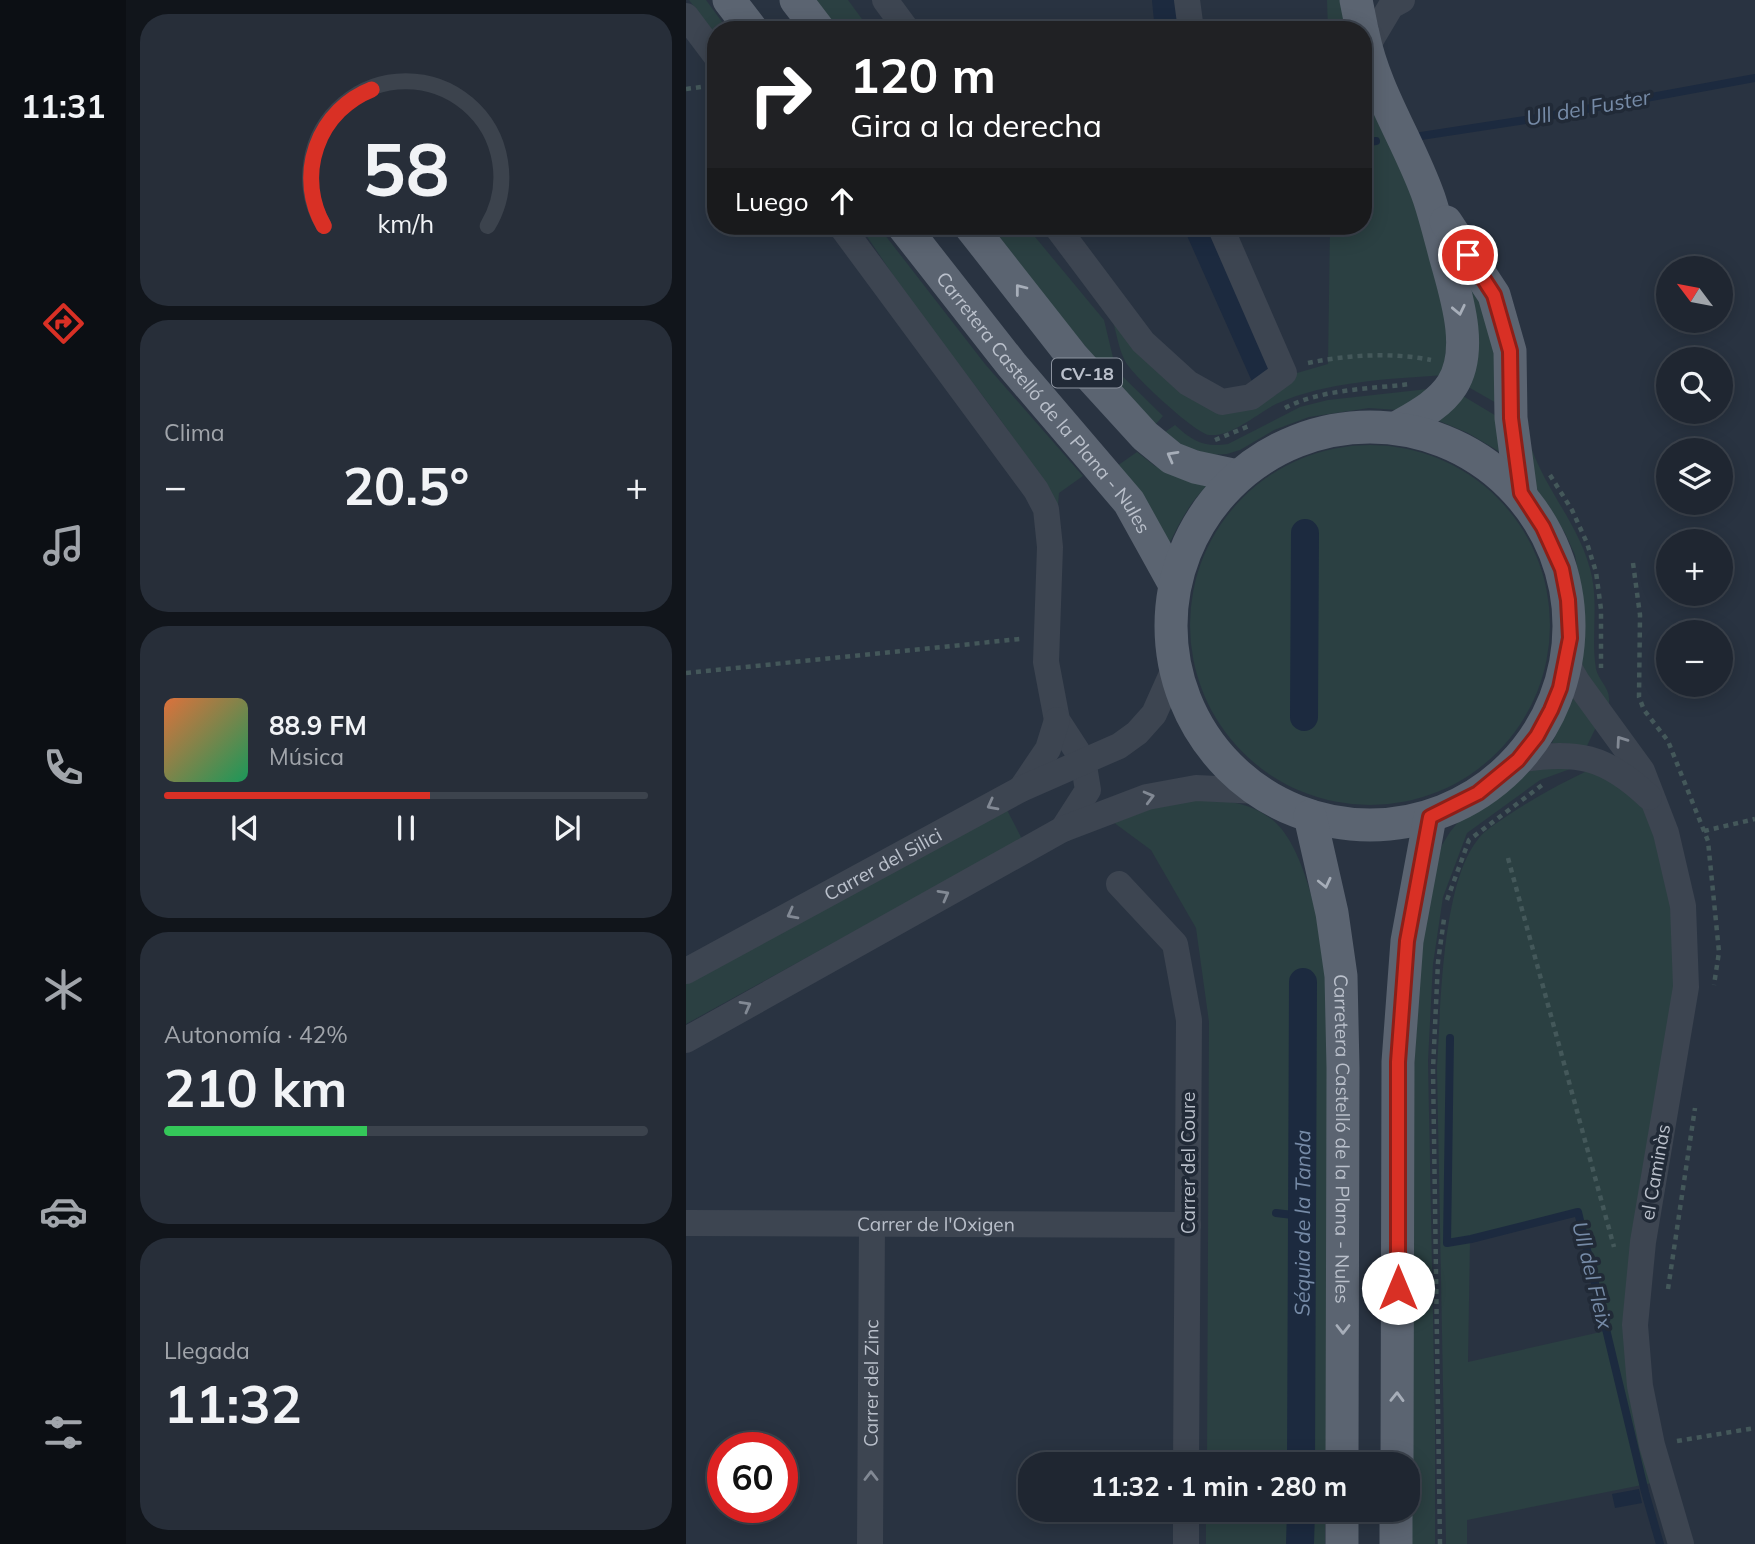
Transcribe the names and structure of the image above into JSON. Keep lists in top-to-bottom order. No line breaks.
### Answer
{"streets":{"main road":["CV-18","Carretera Castelló de la Plana - Nules"],"street":["Carrer del Silici","Carrer del Coure","el Caminàs","Carrer de l'Oxigen","Carrer del Zinc"]},"crossings":[["Carrer del Coure","Carrer de l'Oxigen"],["Carrer de l'Oxigen","Carrer del Zinc"]],"one_way":["Carrer del Zinc"],"water":["Ull del Fuster","Séquia de la Tanda","Ull del Fleix"],"north":"top left","page":{"tabs":"11:31","turn":["120 m","Gira a la derecha"],"then":"Luego","map_buttons":["+","−"],"tile":["Clima",["Autonomía · 42%","210 km"],["Llegada","11:32"]],"heat":["−","20.5°","+"],"song":["88.9 FM","Música"],"limit":"60","trip":"11:32 · 1 min · 280 m","gauge":["58","km/h"]}}
